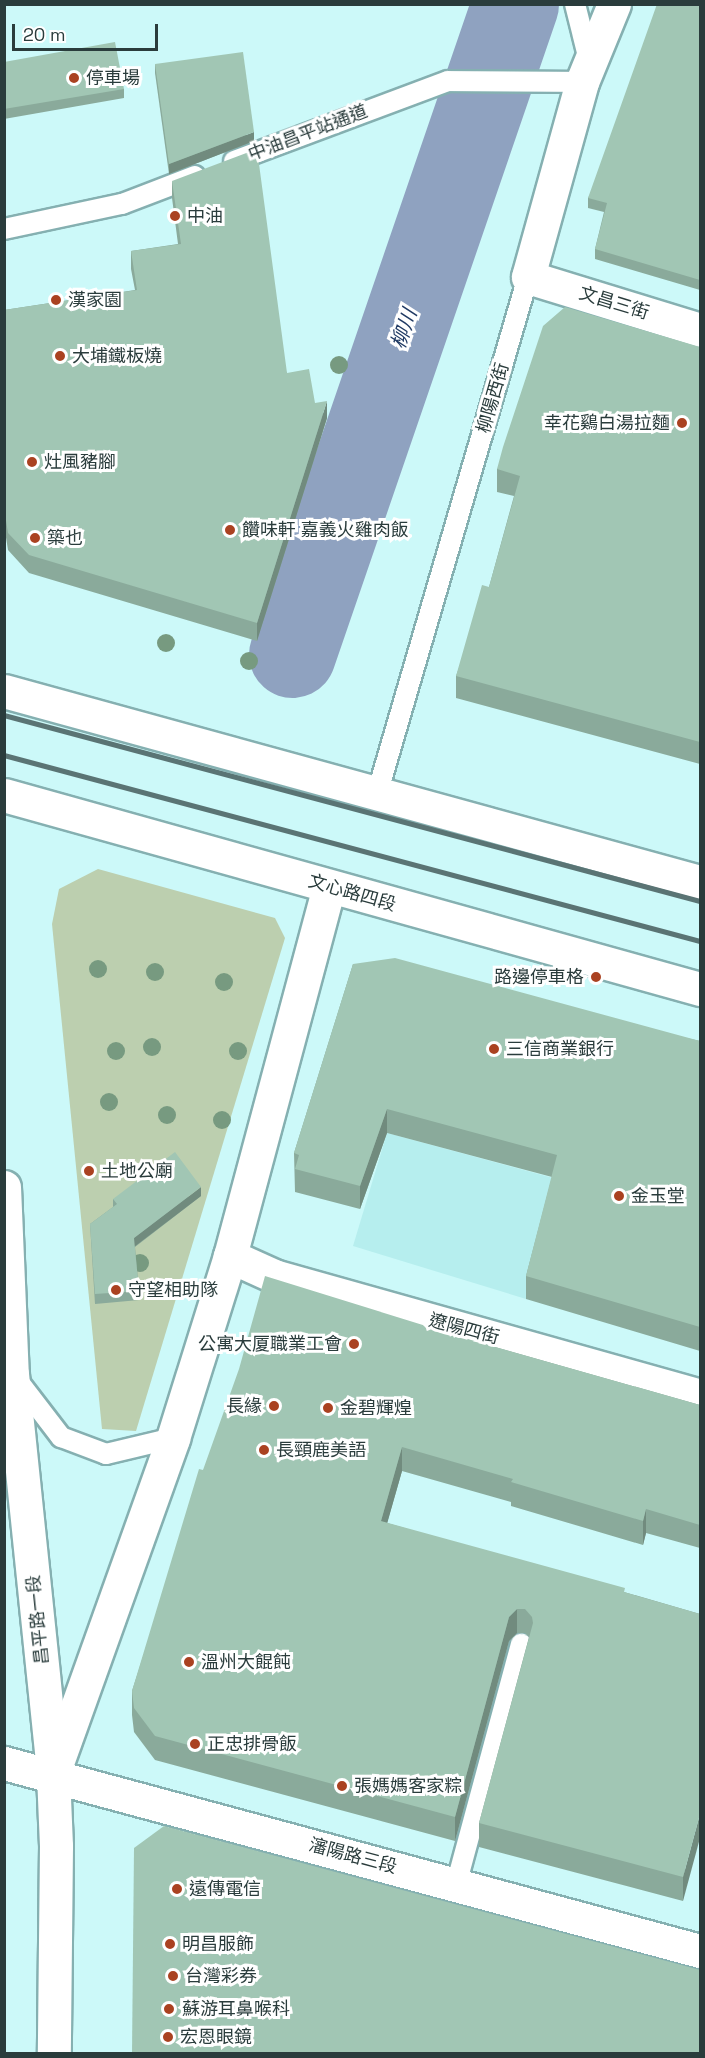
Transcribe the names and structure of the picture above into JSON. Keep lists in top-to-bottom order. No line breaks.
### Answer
{"streets":{"street":["文昌三街","柳陽西街","文心路四段","遼陽四街","昌平路一段","瀋陽路三段"],"lane":["中油昌平站通道"]},"crossings":[["中油昌平站通道","柳陽西街"],["文昌三街","柳陽西街"],["昌平路一段","瀋陽路三段"]],"water":["柳川"],"places":["停車場","中油","漢家園","大埔鐵板燒","幸花鷄白湯拉麵","灶風豬腳","饡味軒 嘉義火雞肉飯","築也","路邊停車格","三信商業銀行","土地公廟","金玉堂","守望相助隊","公寓大厦職業工會","長緣","金碧輝煌","長頸鹿美語","溫州大餛飩","正忠排骨飯","張媽媽客家粽","遠傳電信","明昌服飾","台灣彩券","蘇游耳鼻喉科","宏恩眼鏡"],"scale_bar":"20 m"}
